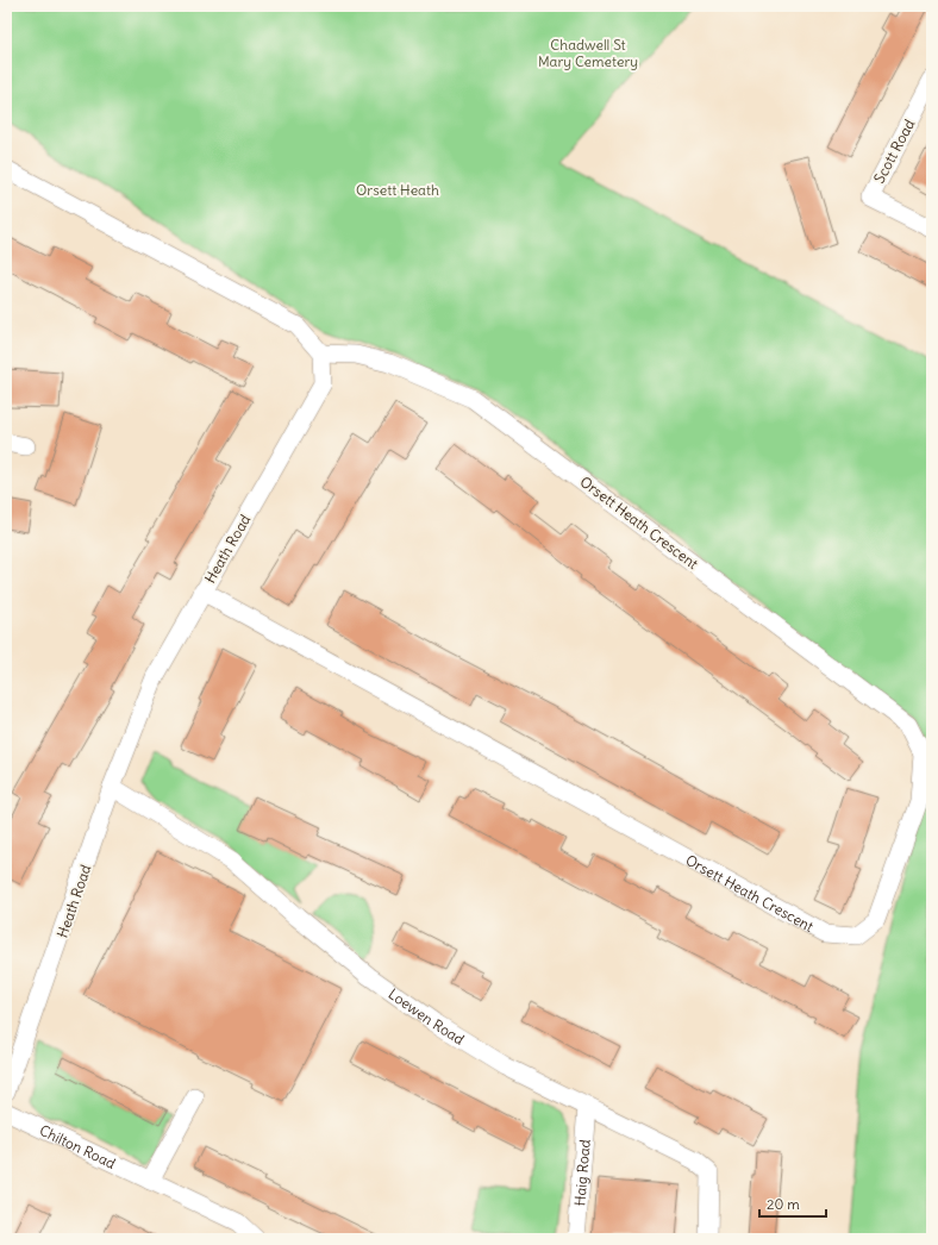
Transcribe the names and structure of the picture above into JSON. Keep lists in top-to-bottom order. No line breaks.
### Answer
{"streets":{"street":["Scott Road","Orsett Heath Crescent","Heath Road","Loewen Road","Chilton Road","Haig Road"]},"crossings":[["Orsett Heath Crescent","Heath Road"],["Heath Road","Loewen Road"],["Loewen Road","Haig Road"]],"parks":["Chadwell St Mary Cemetery","Orsett Heath"],"scale_bar":"20 m"}
